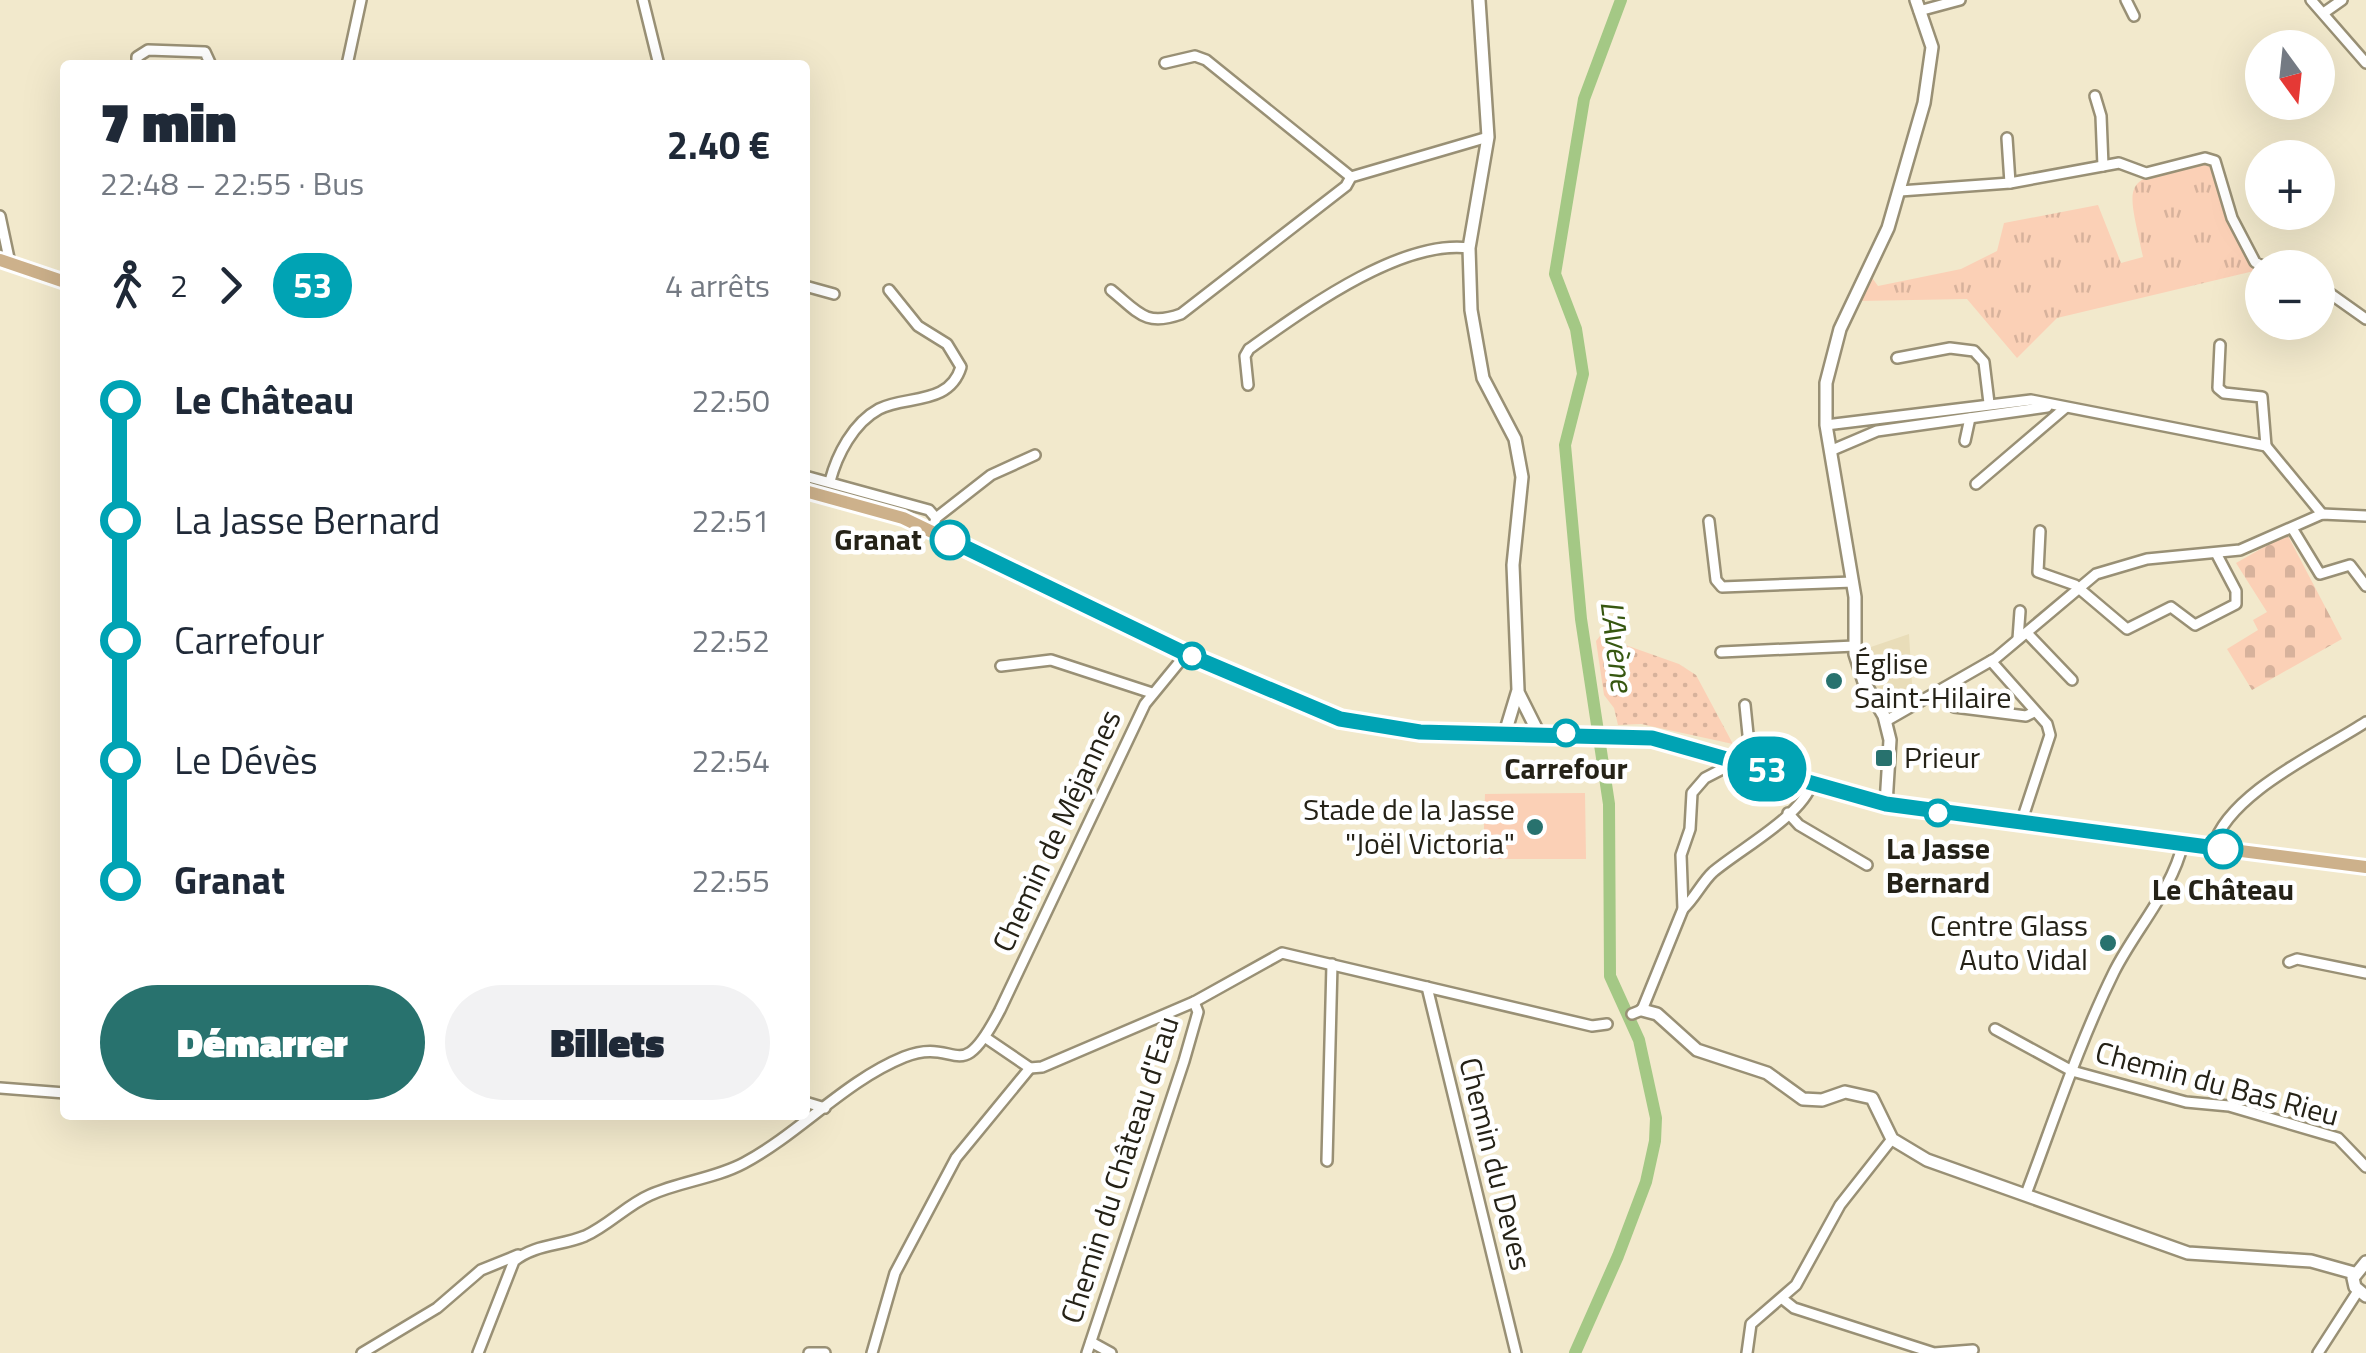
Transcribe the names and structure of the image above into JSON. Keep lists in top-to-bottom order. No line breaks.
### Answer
{"streets":{"street":["Chemin de Méjannes","Chemin du Bas Rieu","Chemin du Deves","Chemin du Château d'Eau"]},"water":["L'Avène"],"places":{"other":["Granat","Église Saint-Hilaire","Carrefour","La Jasse Bernard","Stade de la Jasse \"Joël Victoria\"","Le Château","Centre Glass Auto Vidal"],"transit":["Prieur"]},"lines":["bus line 53"],"north":"bottom","page":{"on_map":"53","map_buttons":["+","−"],"heading":["7 min","22:48 – 22:55 · Bus","2.40 €"],"legs":["2","53","4 arrêts"],"list":[{"name":"Le Château","value":"22:50"},{"name":"La Jasse Bernard","value":"22:51"},{"name":"Carrefour","value":"22:52"},{"name":"Le Dévès","value":"22:54"},{"name":"Granat","value":"22:55"}],"buttons":["Démarrer","Billets"]}}
